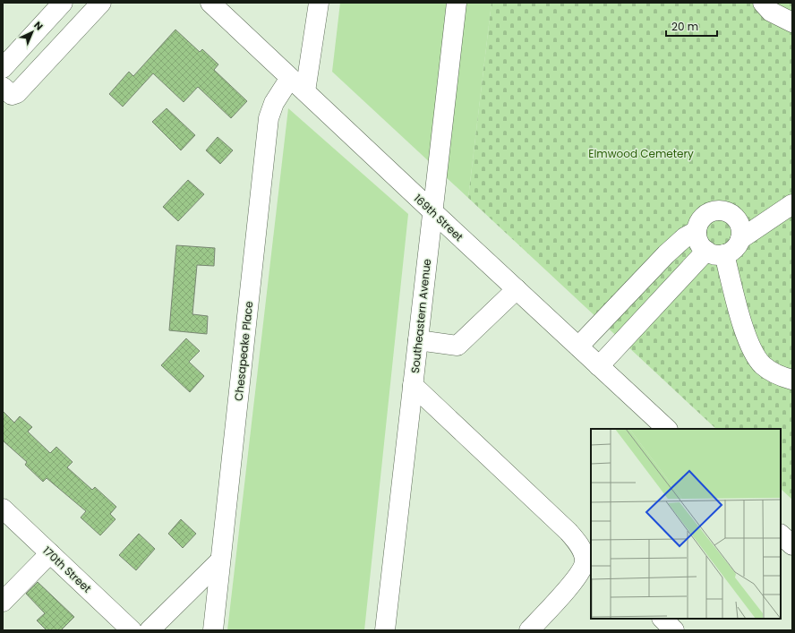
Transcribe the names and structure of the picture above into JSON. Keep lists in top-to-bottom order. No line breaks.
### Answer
{"streets":{"street":["169th Street","Southeastern Avenue","Chesapeake Place","170th Street"]},"crossings":[["169th Street","Southeastern Avenue"],["169th Street","Chesapeake Place"]],"parks":["Elmwood Cemetery"],"scale_bar":"20 m","north":"top right"}
